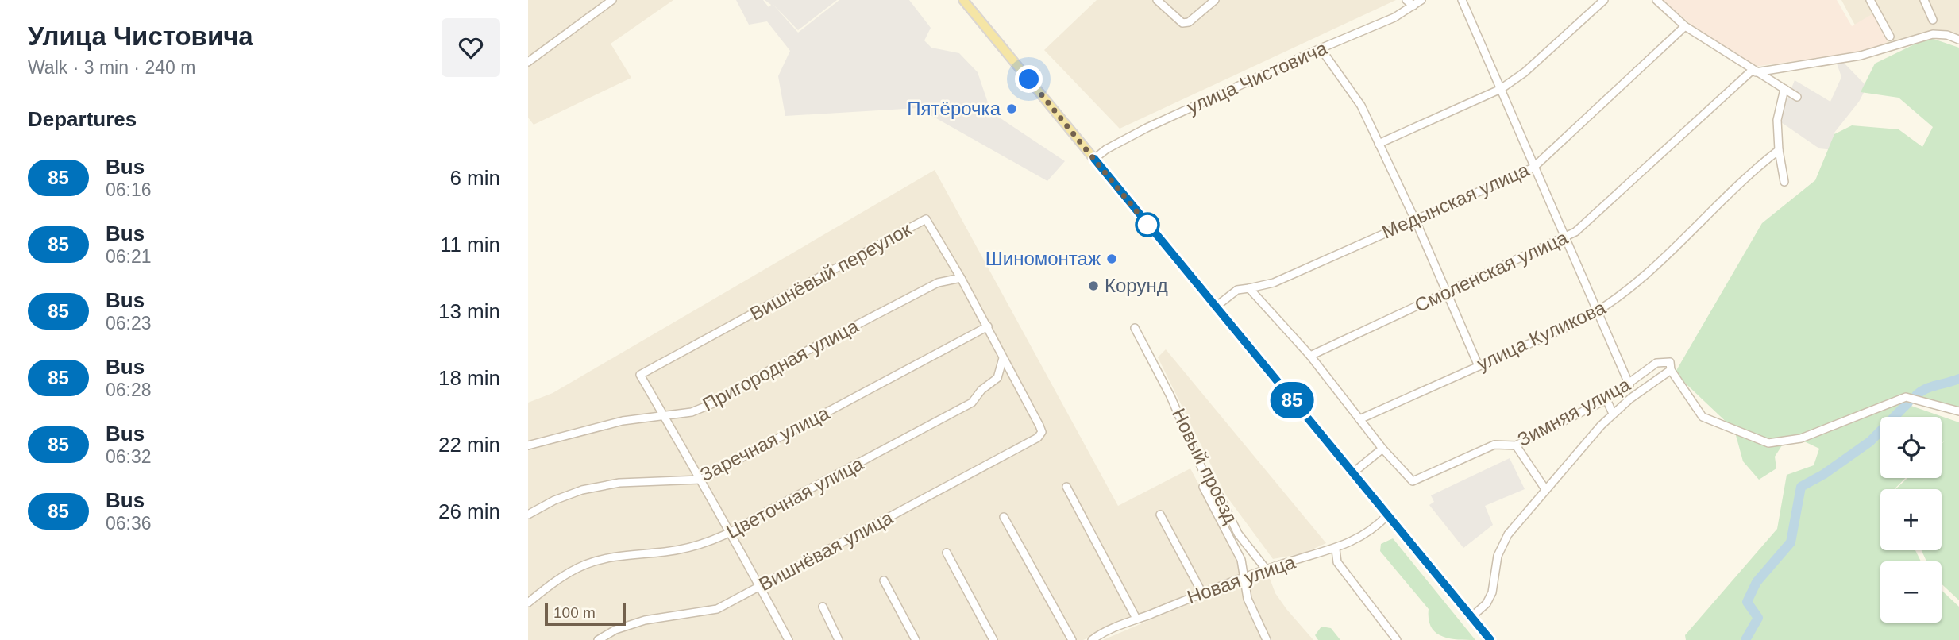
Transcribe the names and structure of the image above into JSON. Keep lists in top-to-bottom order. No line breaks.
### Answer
{"streets":{"street":["улица Чистовича","Медынская улица","Вишнёвый переулок","Смоленская улица","улица Куликова","Пригородная улица","Зимняя улица","Заречная улица","Новый проезд","Цветочная улица","Вишнёвая улица","Новая улица"]},"crossings":[["Вишнёвый переулок","Пригородная улица"],["Вишнёвый переулок","Заречная улица"],["Вишнёвый переулок","Цветочная улица"],["Вишнёвый переулок","Вишнёвая улица"],["Новый проезд","Новая улица"]],"places":["Пятёрочка","Шиномонтаж","Корунд"],"lines":["bus line 85"],"scale_bar":"100 m","page":{"heading":[["Улица Чистовича","Walk · 3 min · 240 m"],"Departures"],"on_map":"85","list":[{"mark":"85","name":"Bus","note":"06:16","value":"6 min"},{"mark":"85","name":"Bus","note":"06:21","value":"11 min"},{"mark":"85","name":"Bus","note":"06:23","value":"13 min"},{"mark":"85","name":"Bus","note":"06:28","value":"18 min"},{"mark":"85","name":"Bus","note":"06:32","value":"22 min"},{"mark":"85","name":"Bus","note":"06:36","value":"26 min"}],"map_buttons":["+","−"],"scale":"100 m"}}
